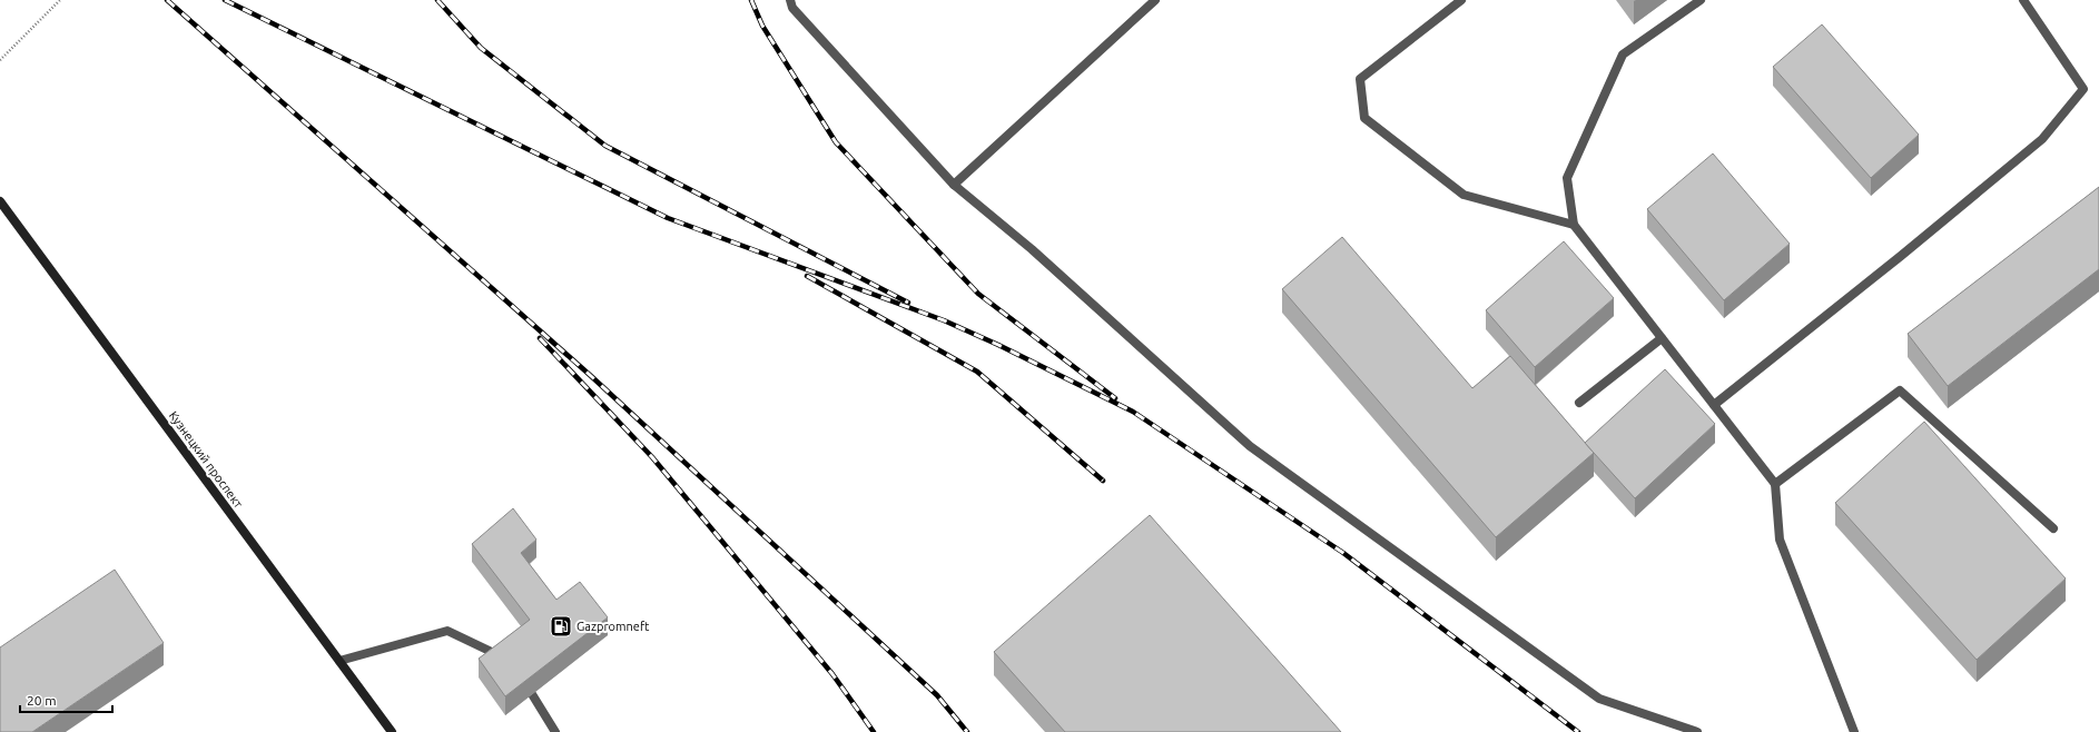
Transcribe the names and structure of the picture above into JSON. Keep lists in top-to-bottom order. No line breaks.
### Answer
{"streets":{"street":["Кузнецкий проспект"]},"places":{"fuel station":["Gazpromneft"]},"scale_bar":"20 m"}
